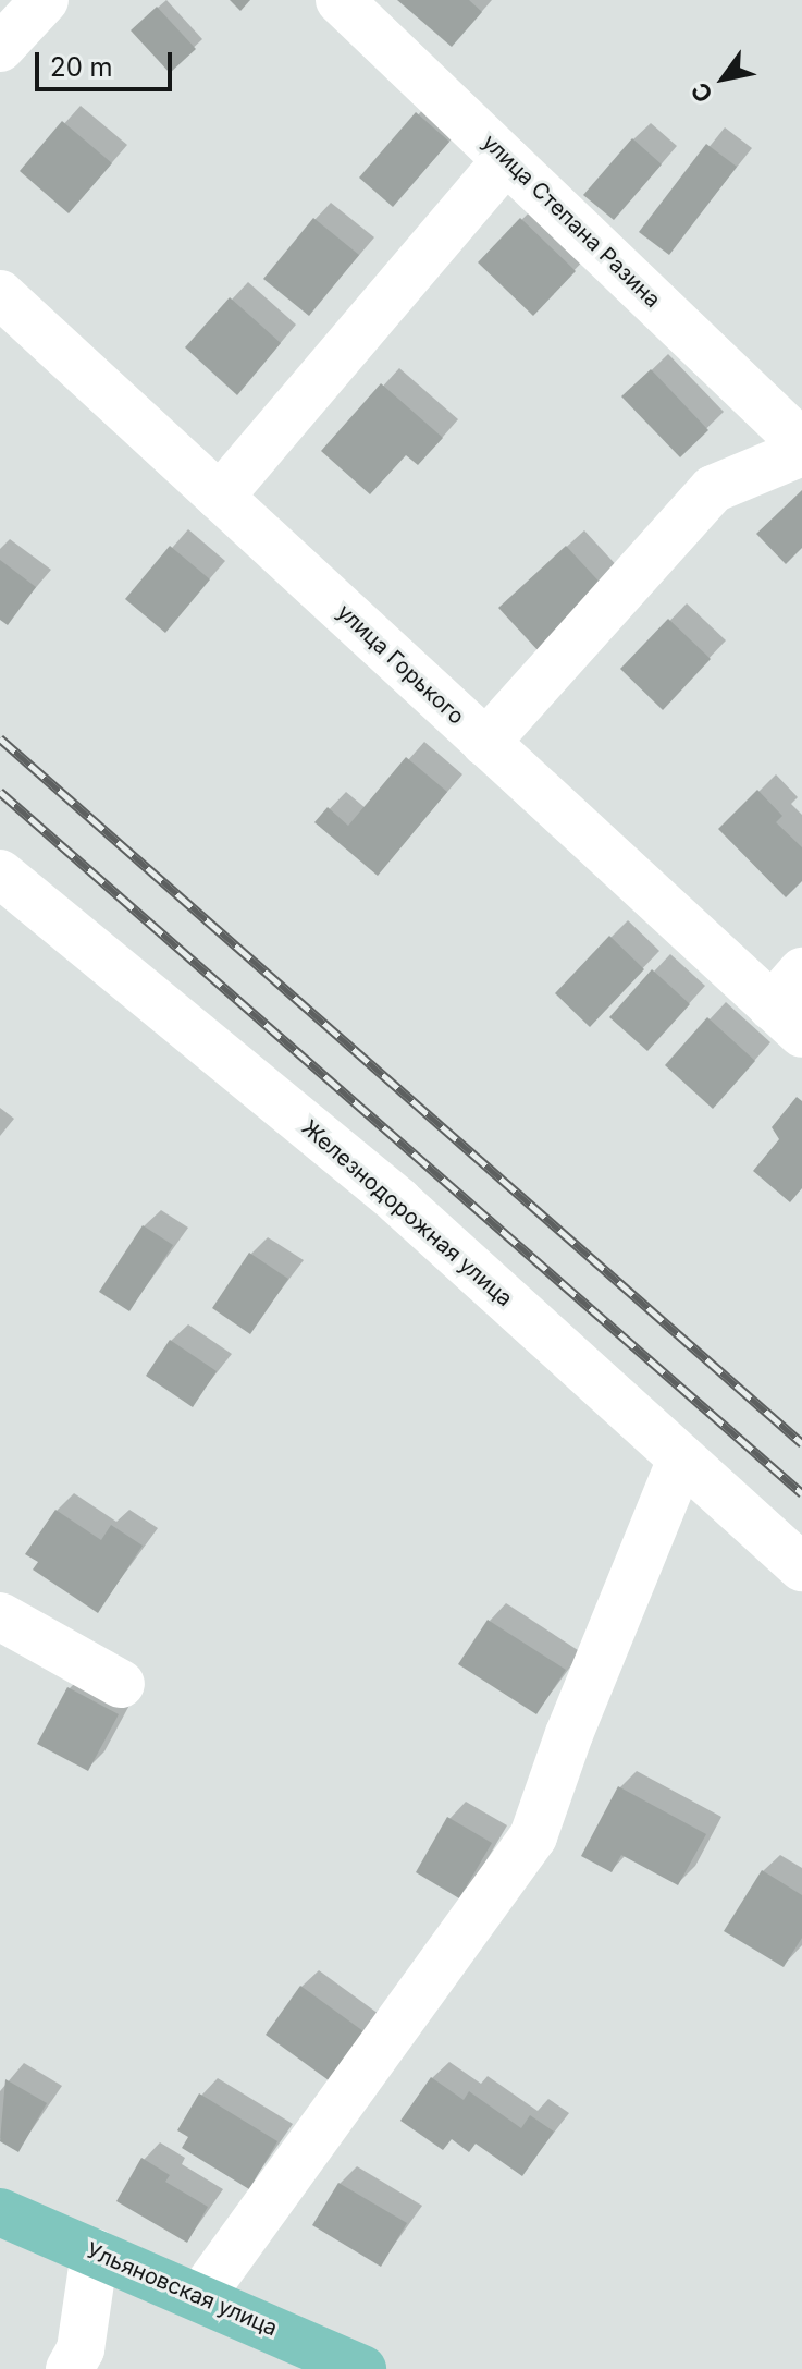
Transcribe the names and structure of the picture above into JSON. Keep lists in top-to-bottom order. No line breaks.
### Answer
{"streets":{"main road":["Ульяновская улица"],"street":["улица Степана Разина","улица Горького","Железнодорожная улица"]},"scale_bar":"20 m","north":"bottom left"}
